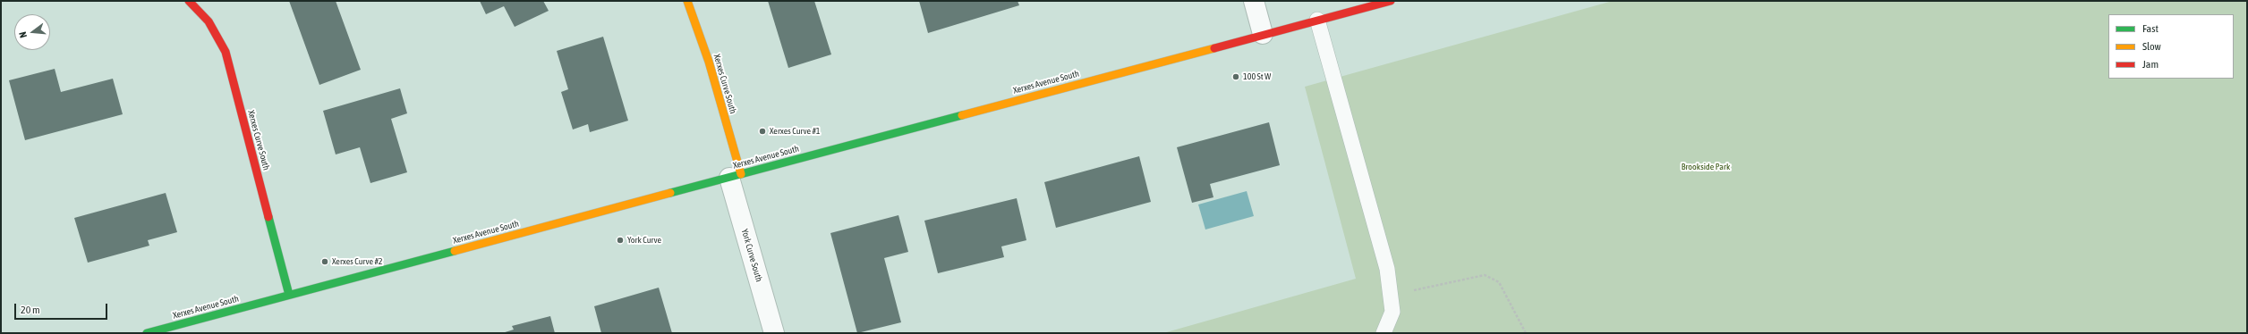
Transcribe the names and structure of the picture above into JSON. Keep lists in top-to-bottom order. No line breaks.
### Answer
{"streets":{"street":["Xerxes Avenue South","Xerxes Curve South","York Curve South"]},"crossings":[["Xerxes Avenue South","Xerxes Curve South"],["Xerxes Avenue South","York Curve South"],["Xerxes Curve South","York Curve South"]],"parks":["Brookside Park"],"places":["100 St W","Xerxes Curve #1","York Curve","Xerxes Curve #2"],"legend":["Fast","Slow","Jam"],"scale_bar":"20 m","north":"left"}
